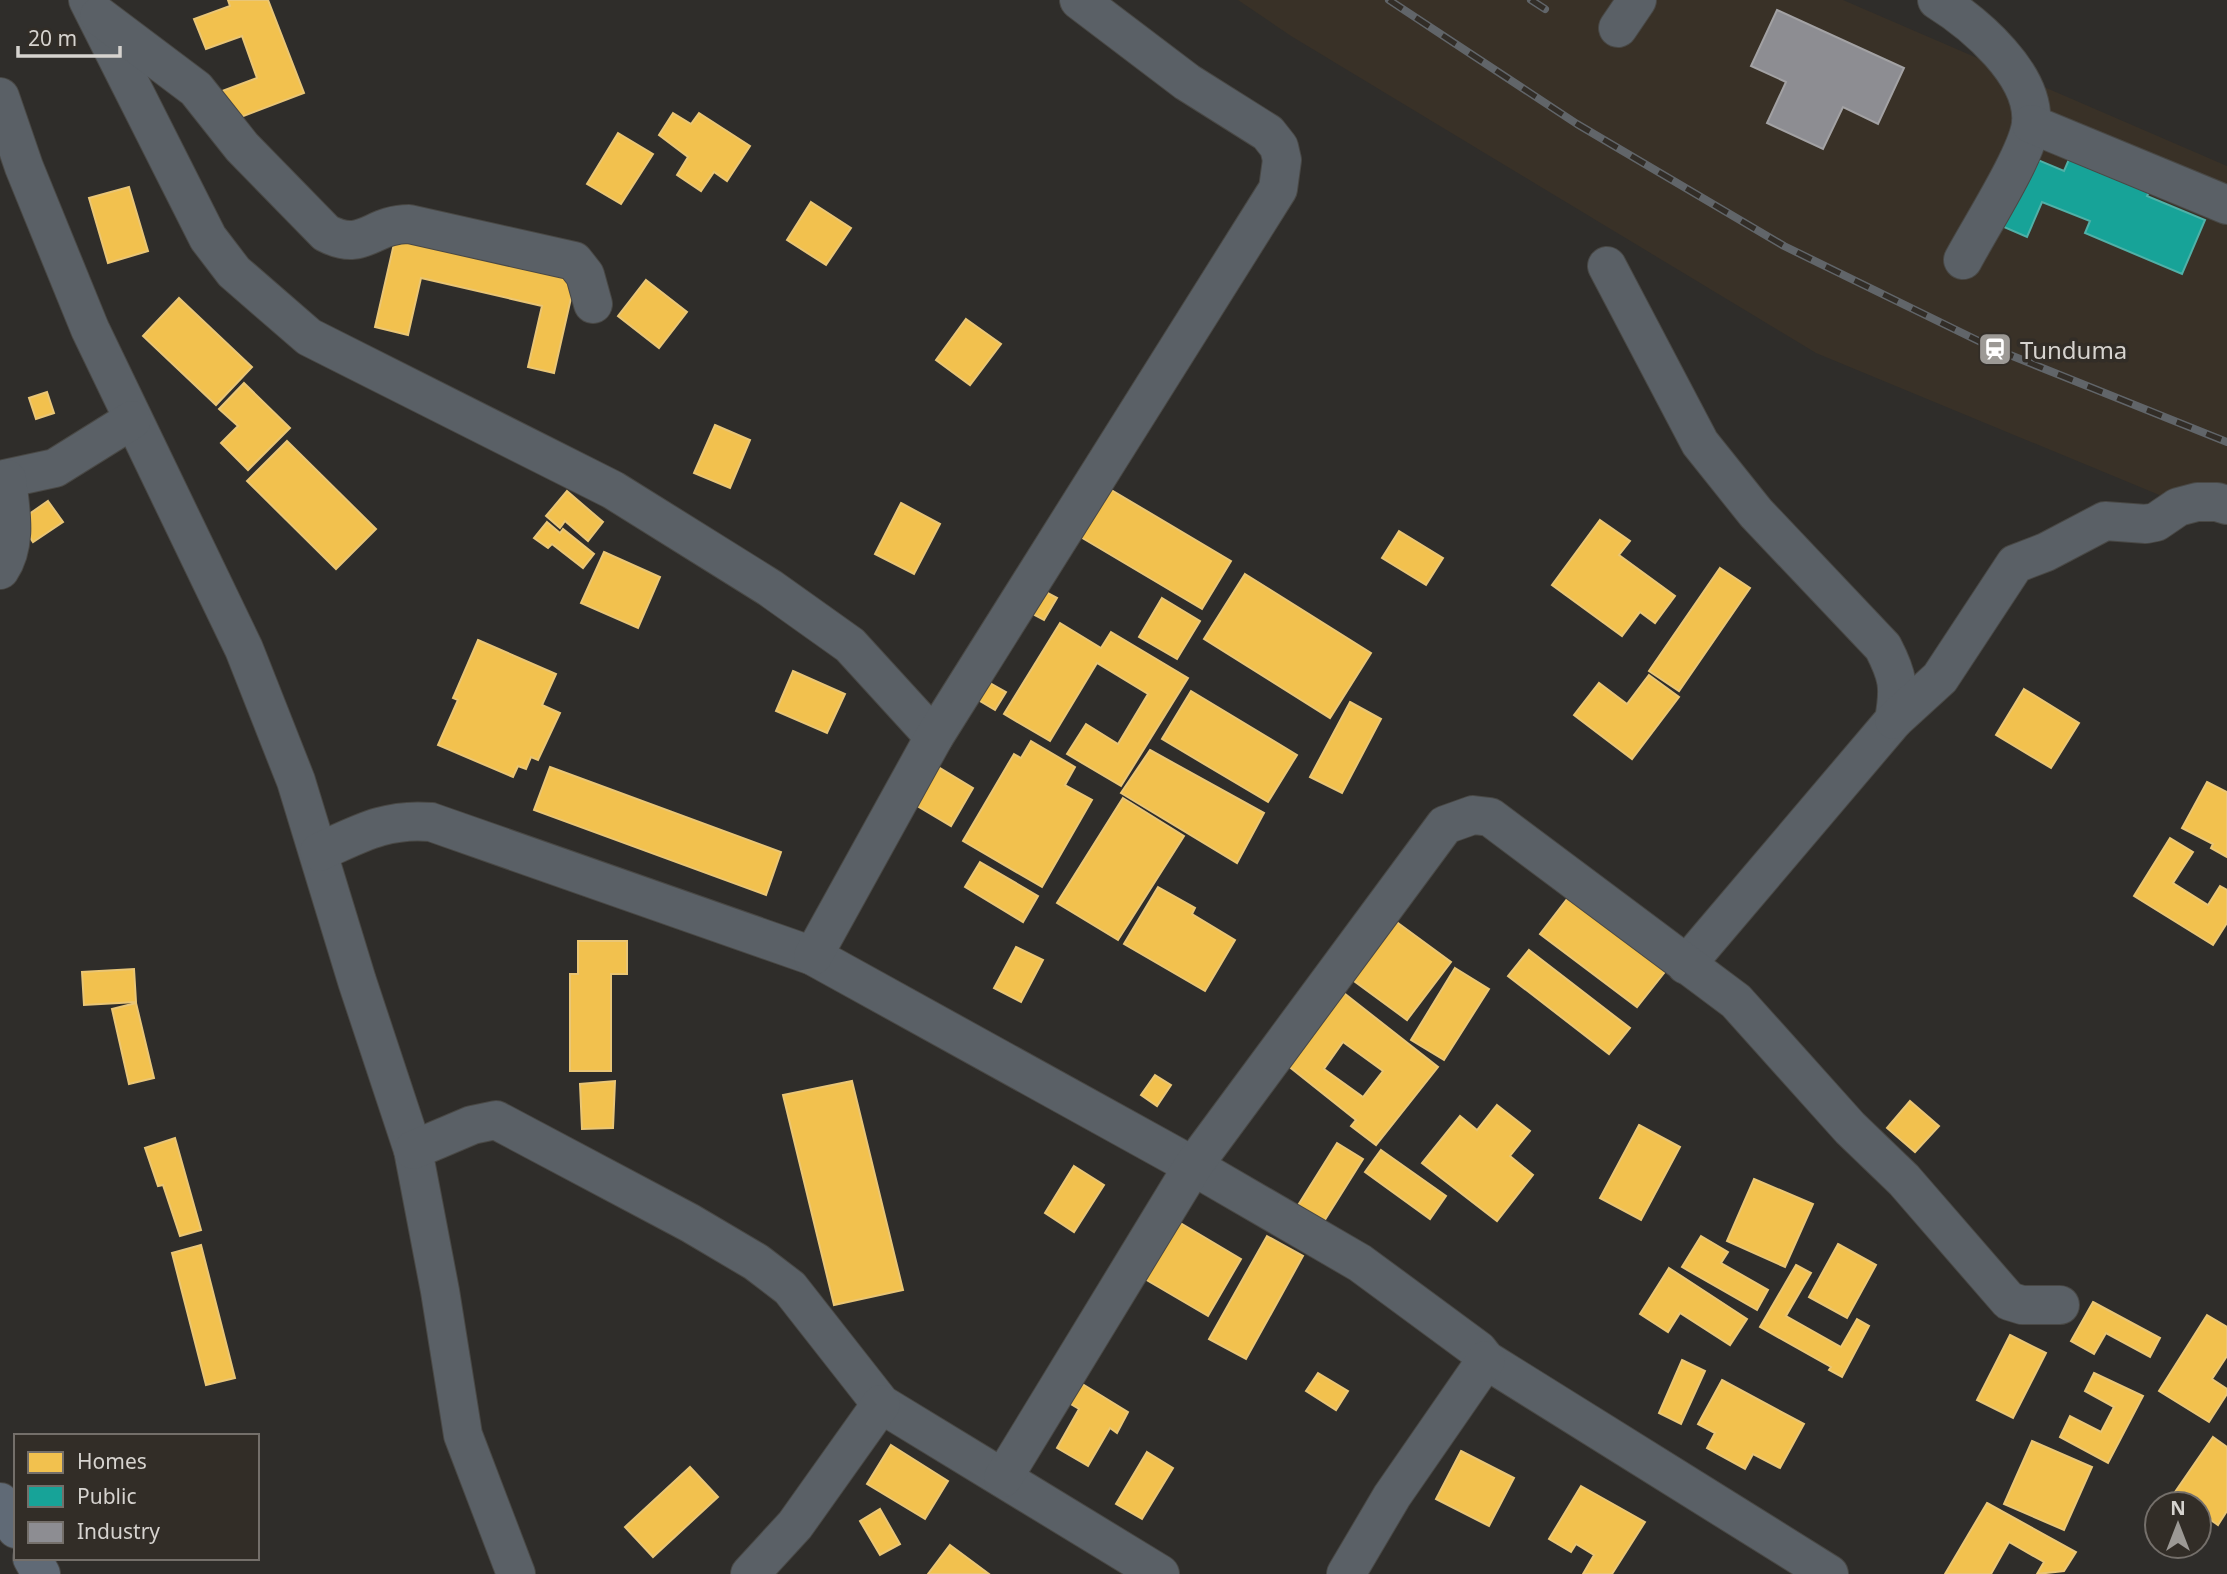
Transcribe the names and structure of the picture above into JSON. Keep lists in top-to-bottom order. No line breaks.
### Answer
{"places":{"station":["Tunduma"]},"legend":["Homes","Public","Industry"],"scale_bar":"20 m","north":"top"}
